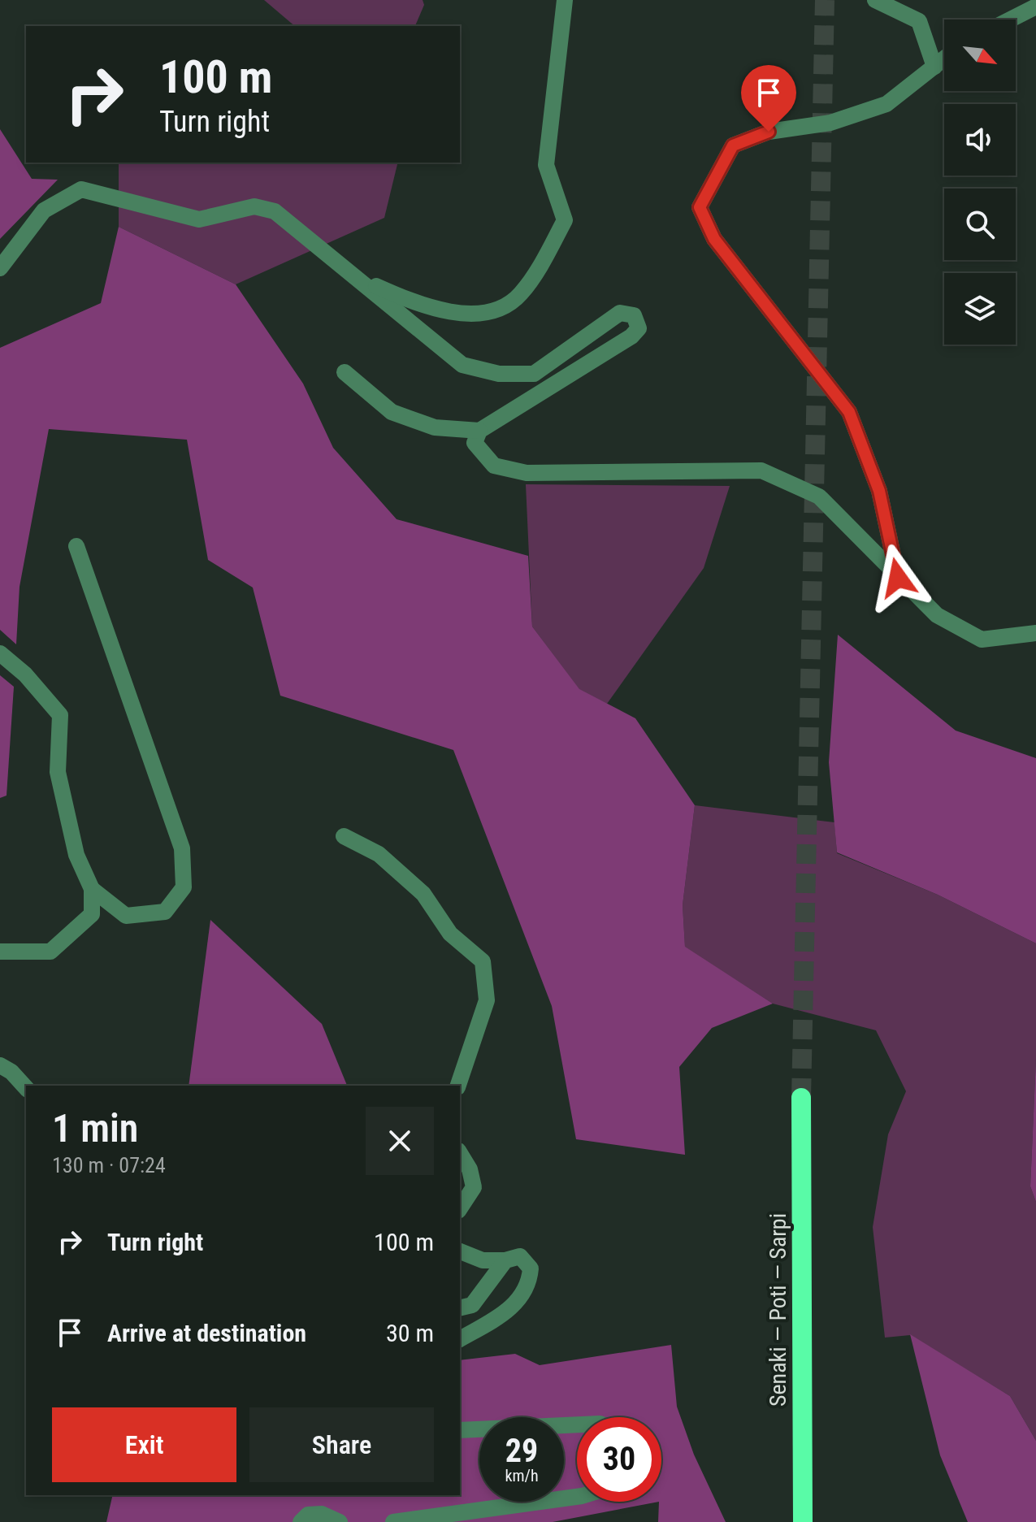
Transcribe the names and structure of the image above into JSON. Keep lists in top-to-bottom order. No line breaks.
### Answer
{"streets":{"highway":["Senaki — Poti — Sarpi"]},"north":"bottom right","page":{"turn":["100 m","Turn right"],"heading":["1 min","130 m · 07:24"],"list":[{"name":"Turn right","value":"100 m"},{"name":"Arrive at destination","value":"30 m"}],"buttons":["Exit","Share"],"speed":"29 km/h","limit":"30"}}
